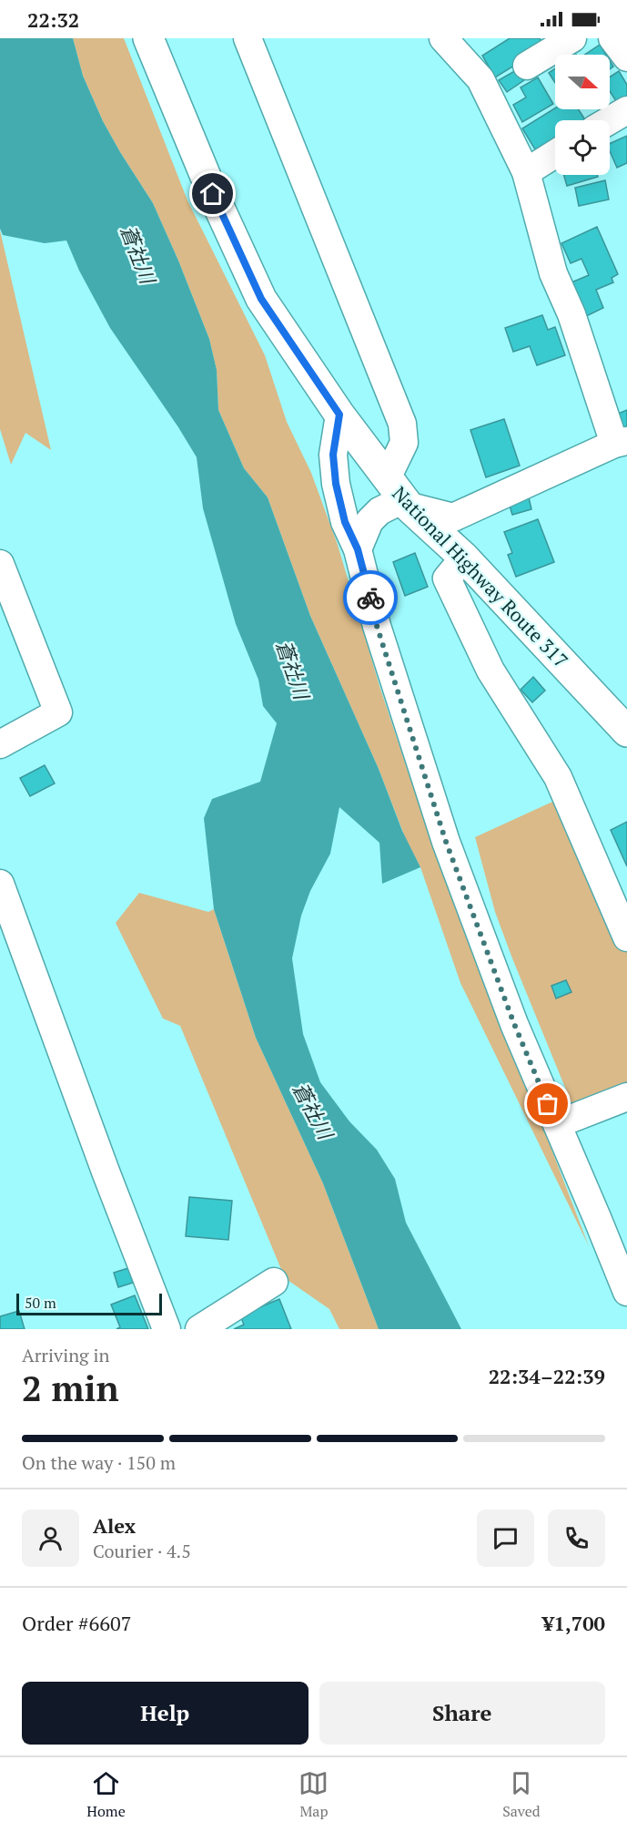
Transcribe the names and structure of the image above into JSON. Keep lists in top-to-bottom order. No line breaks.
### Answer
{"streets":{"highway":["National Highway Route 317"]},"water":["蒼社川"],"scale_bar":"50 m","north":"right","page":{"status":"22:32","scale":"50 m","heading":["2 min","Arriving in","22:34–22:39"],"panel":["Alex","Courier · 4.5","Order #6607","¥1,700"],"bar":"On the way · 150 m","buttons":["Help","Share"],"tabs":["Home","Map","Saved"]}}
